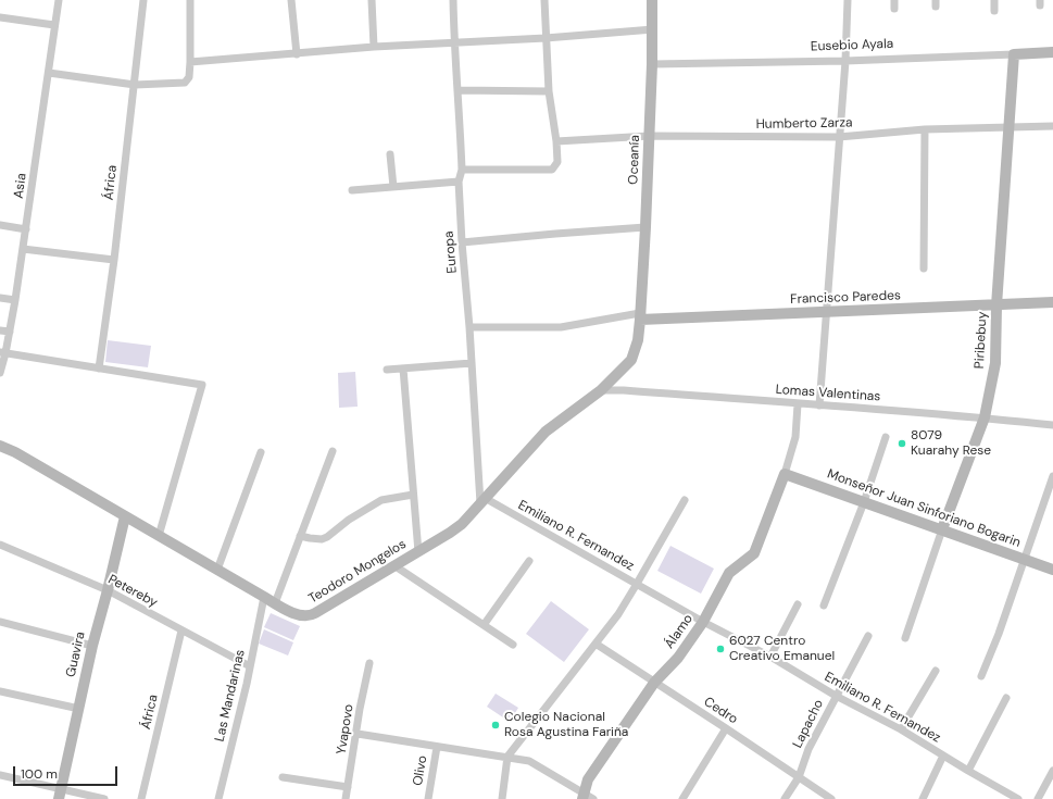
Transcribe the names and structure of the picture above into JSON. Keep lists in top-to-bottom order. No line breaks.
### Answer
{"streets":{"street":["Eusebio Ayala","Humberto Zarza","Oceanía","África","Asia","Europa","Francisco Paredes","Piribebuy","Lomas Valentinas","Monseñor Juan Sinforiano Bogarin","Emiliano R. Fernandez","Teodoro Mongelos","Petereby","Álamo","Guavira","Las Mandarinas","Cedro","Lapacho","Yvapovo","Olivo"]},"crossings":[["Eusebio Ayala","Oceanía"],["Eusebio Ayala","Piribebuy"],["Humberto Zarza","Oceanía"],["Humberto Zarza","Piribebuy"],["Oceanía","Francisco Paredes"],["Oceanía","Teodoro Mongelos"],["África","Petereby"],["Europa","Emiliano R. Fernandez"],["Europa","Teodoro Mongelos"],["Francisco Paredes","Piribebuy"],["Francisco Paredes","Teodoro Mongelos"],["Piribebuy","Lomas Valentinas"],["Piribebuy","Monseñor Juan Sinforiano Bogarin"],["Lomas Valentinas","Teodoro Mongelos"],["Monseñor Juan Sinforiano Bogarin","Álamo"],["Emiliano R. Fernandez","Teodoro Mongelos"],["Emiliano R. Fernandez","Álamo"],["Emiliano R. Fernandez","Lapacho"],["Teodoro Mongelos","Guavira"],["Teodoro Mongelos","Las Mandarinas"],["Petereby","Guavira"],["Petereby","Las Mandarinas"],["Álamo","Cedro"],["Cedro","Lapacho"]],"places":["8079 Kuarahy Rese","6027 Centro Creativo Emanuel","Colegio Nacional Rosa Agustina Fariña"],"scale_bar":"100 m"}
